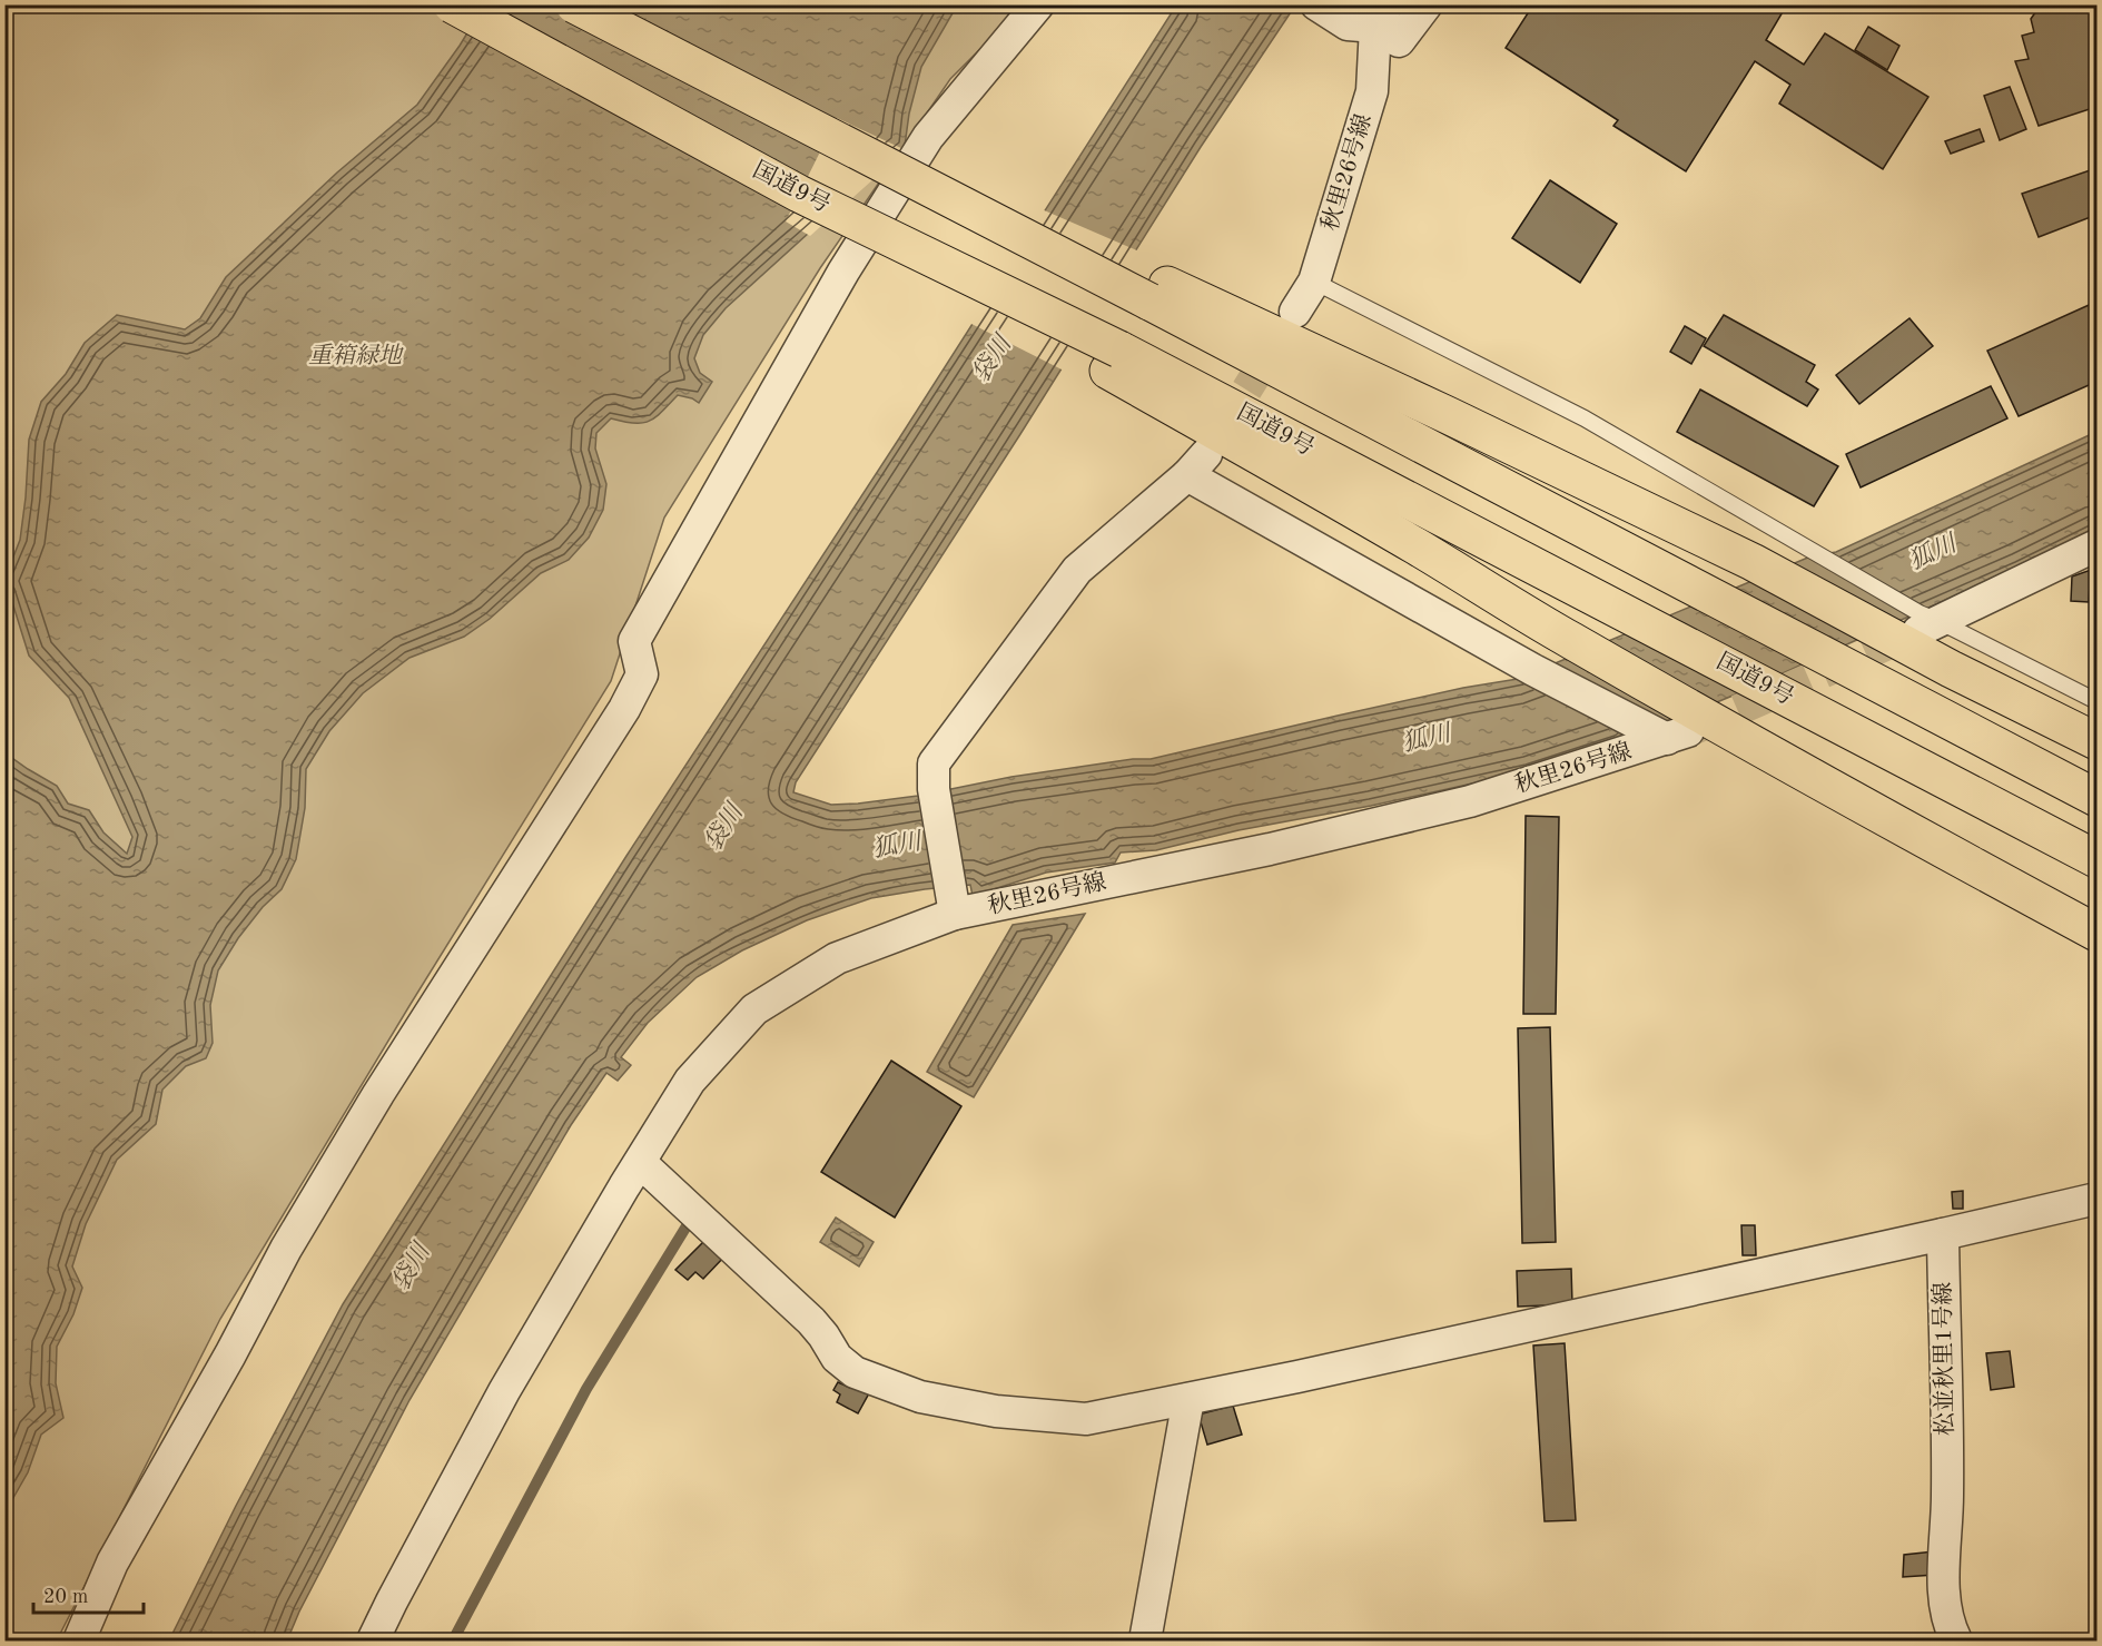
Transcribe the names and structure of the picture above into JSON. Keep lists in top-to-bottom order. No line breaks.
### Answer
{"streets":{"highway":["国道9号"],"street":["秋里26号線","松並秋里1号線"]},"water":["袋川","狐川"],"parks":["重箱緑地"],"scale_bar":"20 m"}
